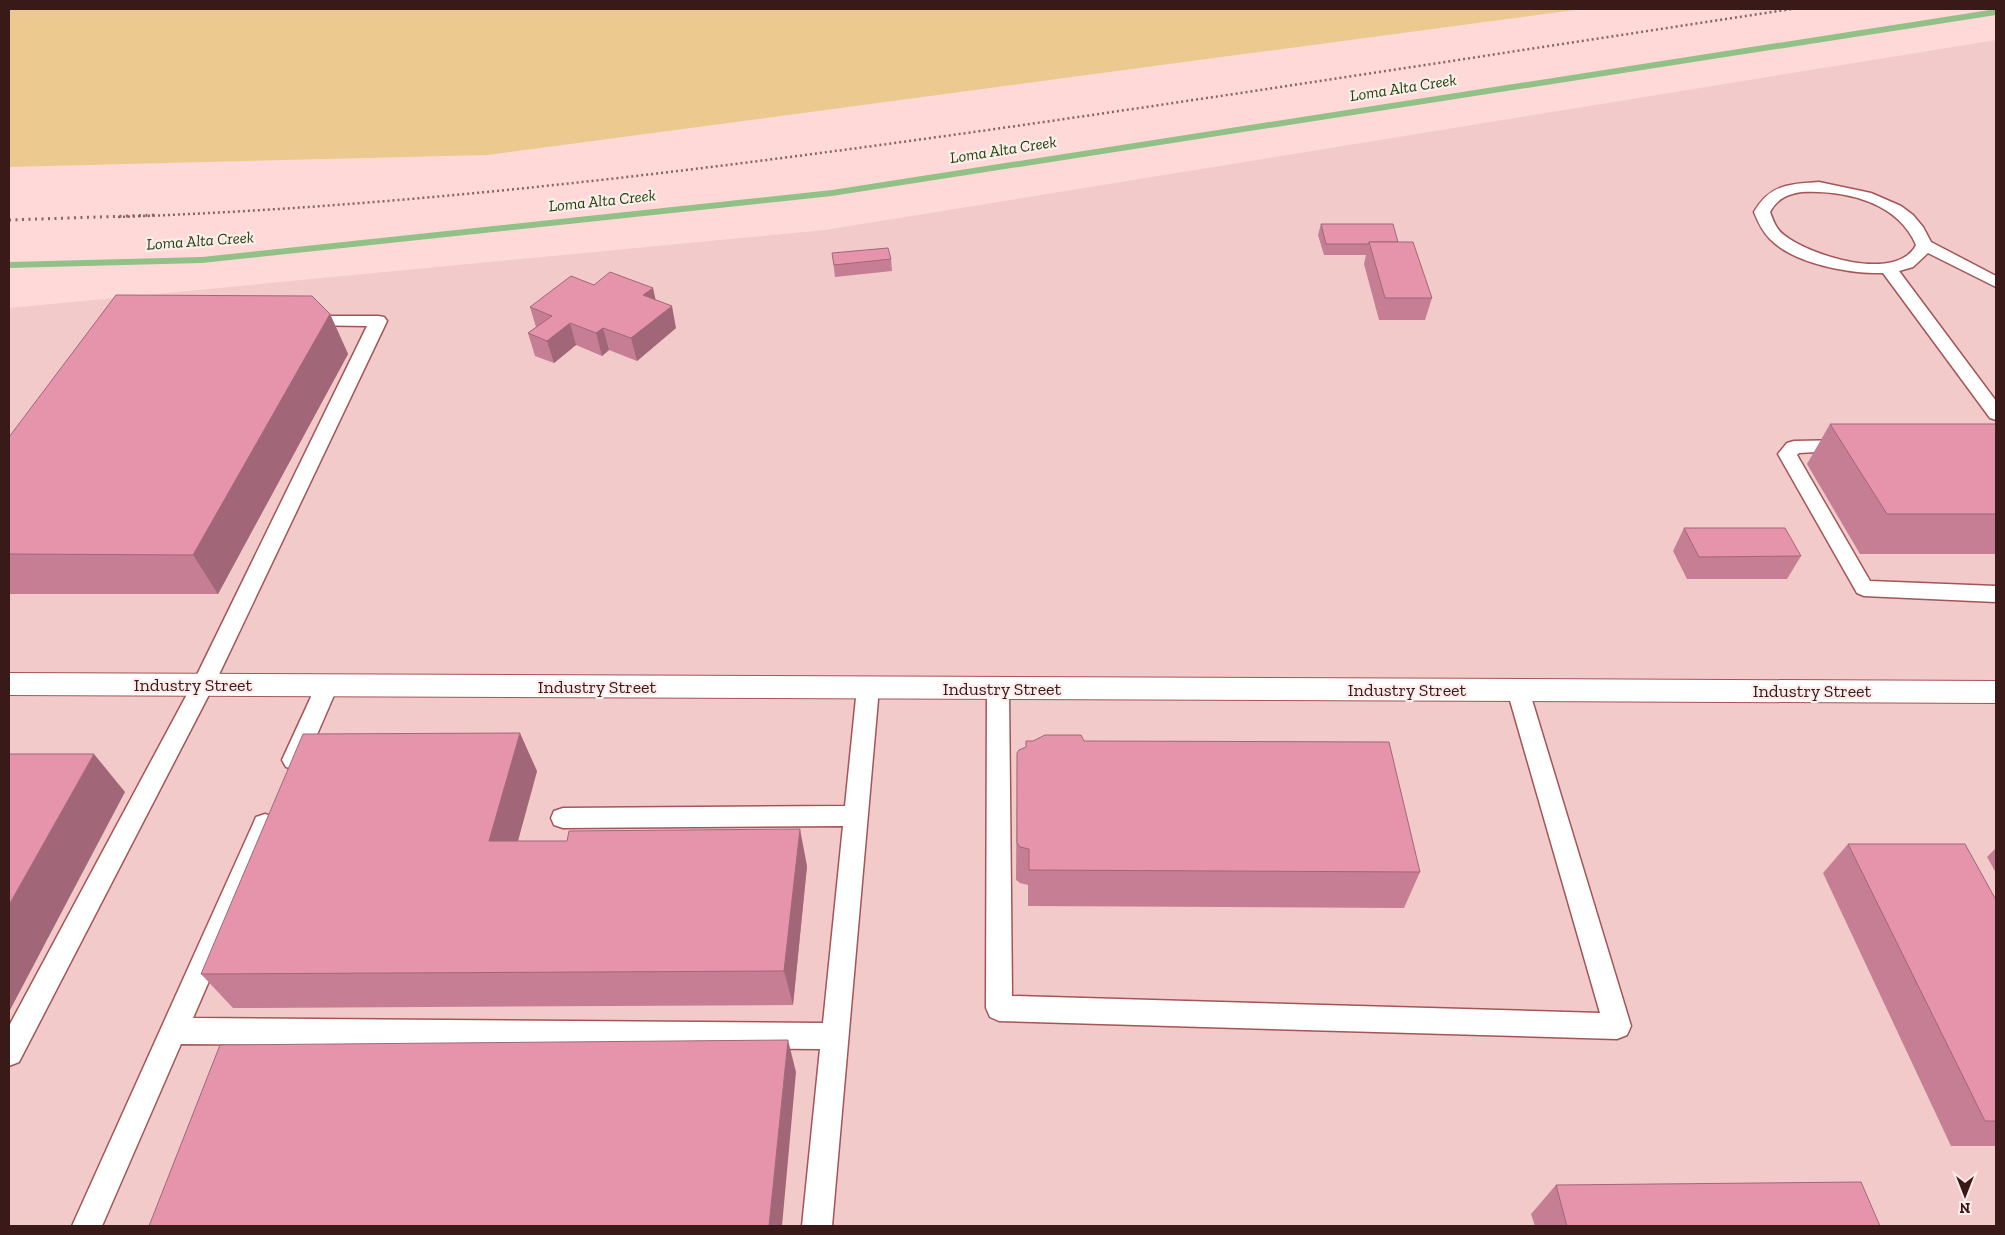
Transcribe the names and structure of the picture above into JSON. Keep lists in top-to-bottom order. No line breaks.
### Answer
{"streets":{"street":["Industry Street"]},"water":["Loma Alta Creek"],"north":"bottom"}
